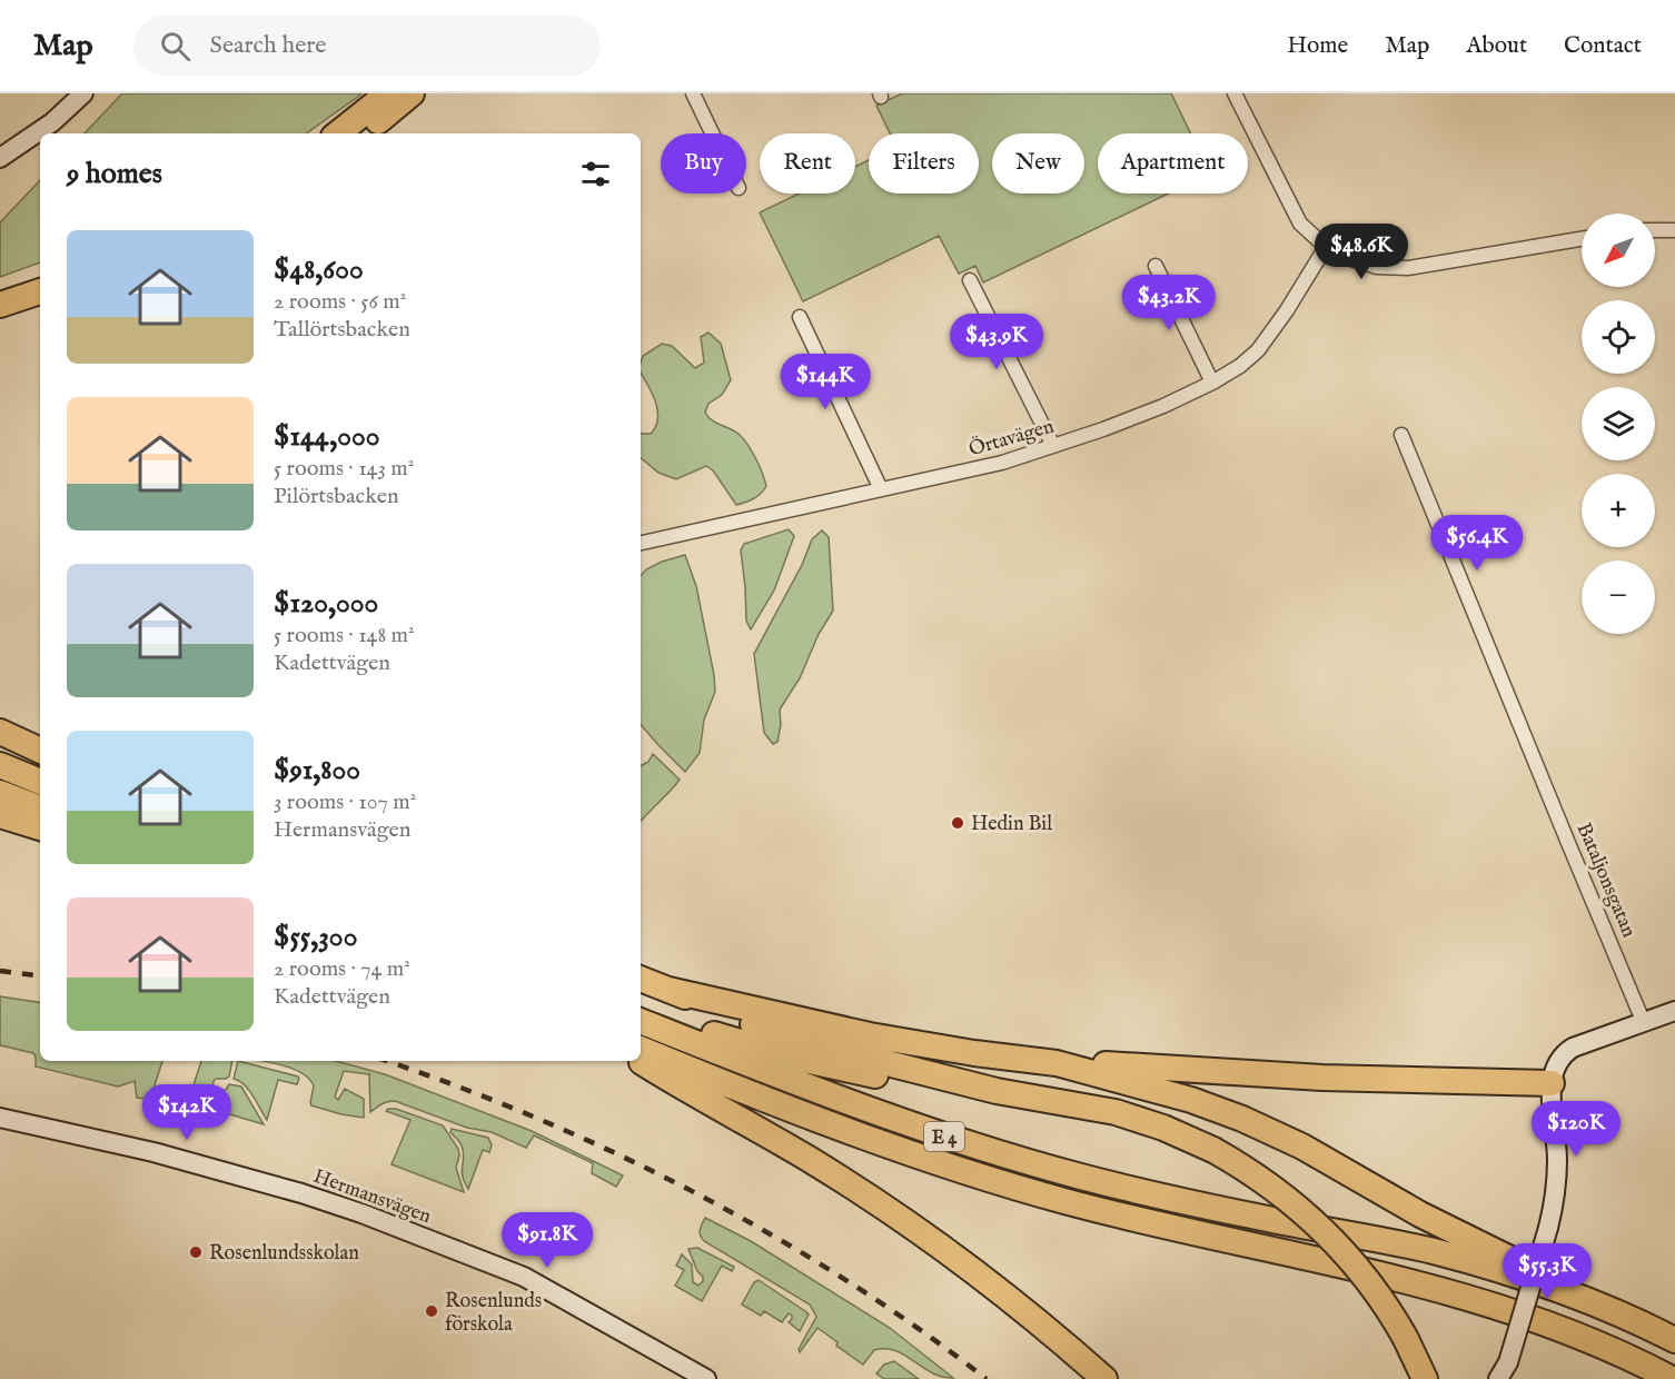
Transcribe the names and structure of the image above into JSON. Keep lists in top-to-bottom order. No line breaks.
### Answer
{"streets":{"highway":["E 4"],"street":["Örtavägen","Bataljonsgatan","Hermansvägen"]},"places":["Hedin Bil","Rosenlundsskolan","Rosenlunds förskola"],"north":"bottom left","page":{"header":"Map","search":"Search here","nav":["Home","Map","About","Contact"],"chip":["Buy","Rent","Filters","New","Apartment"],"heading":"9 homes","map_buttons":["+","−"],"list":[{"name":"$48,600","note":"2 rooms · 56 m² · Tallörtsbacken"},{"name":"$144,000","note":"5 rooms · 143 m² · Pilörtsbacken"},{"name":"$120,000","note":"5 rooms · 148 m² · Kadettvägen"},{"name":"$91,800","note":"3 rooms · 107 m² · Hermansvägen"},{"name":"$55,300","note":"2 rooms · 74 m² · Kadettvägen"}],"price":["$48.6K","$43.2K","$43.9K","$144K","$56.4K","$142K","$120K","$91.8K","$55.3K"]}}
